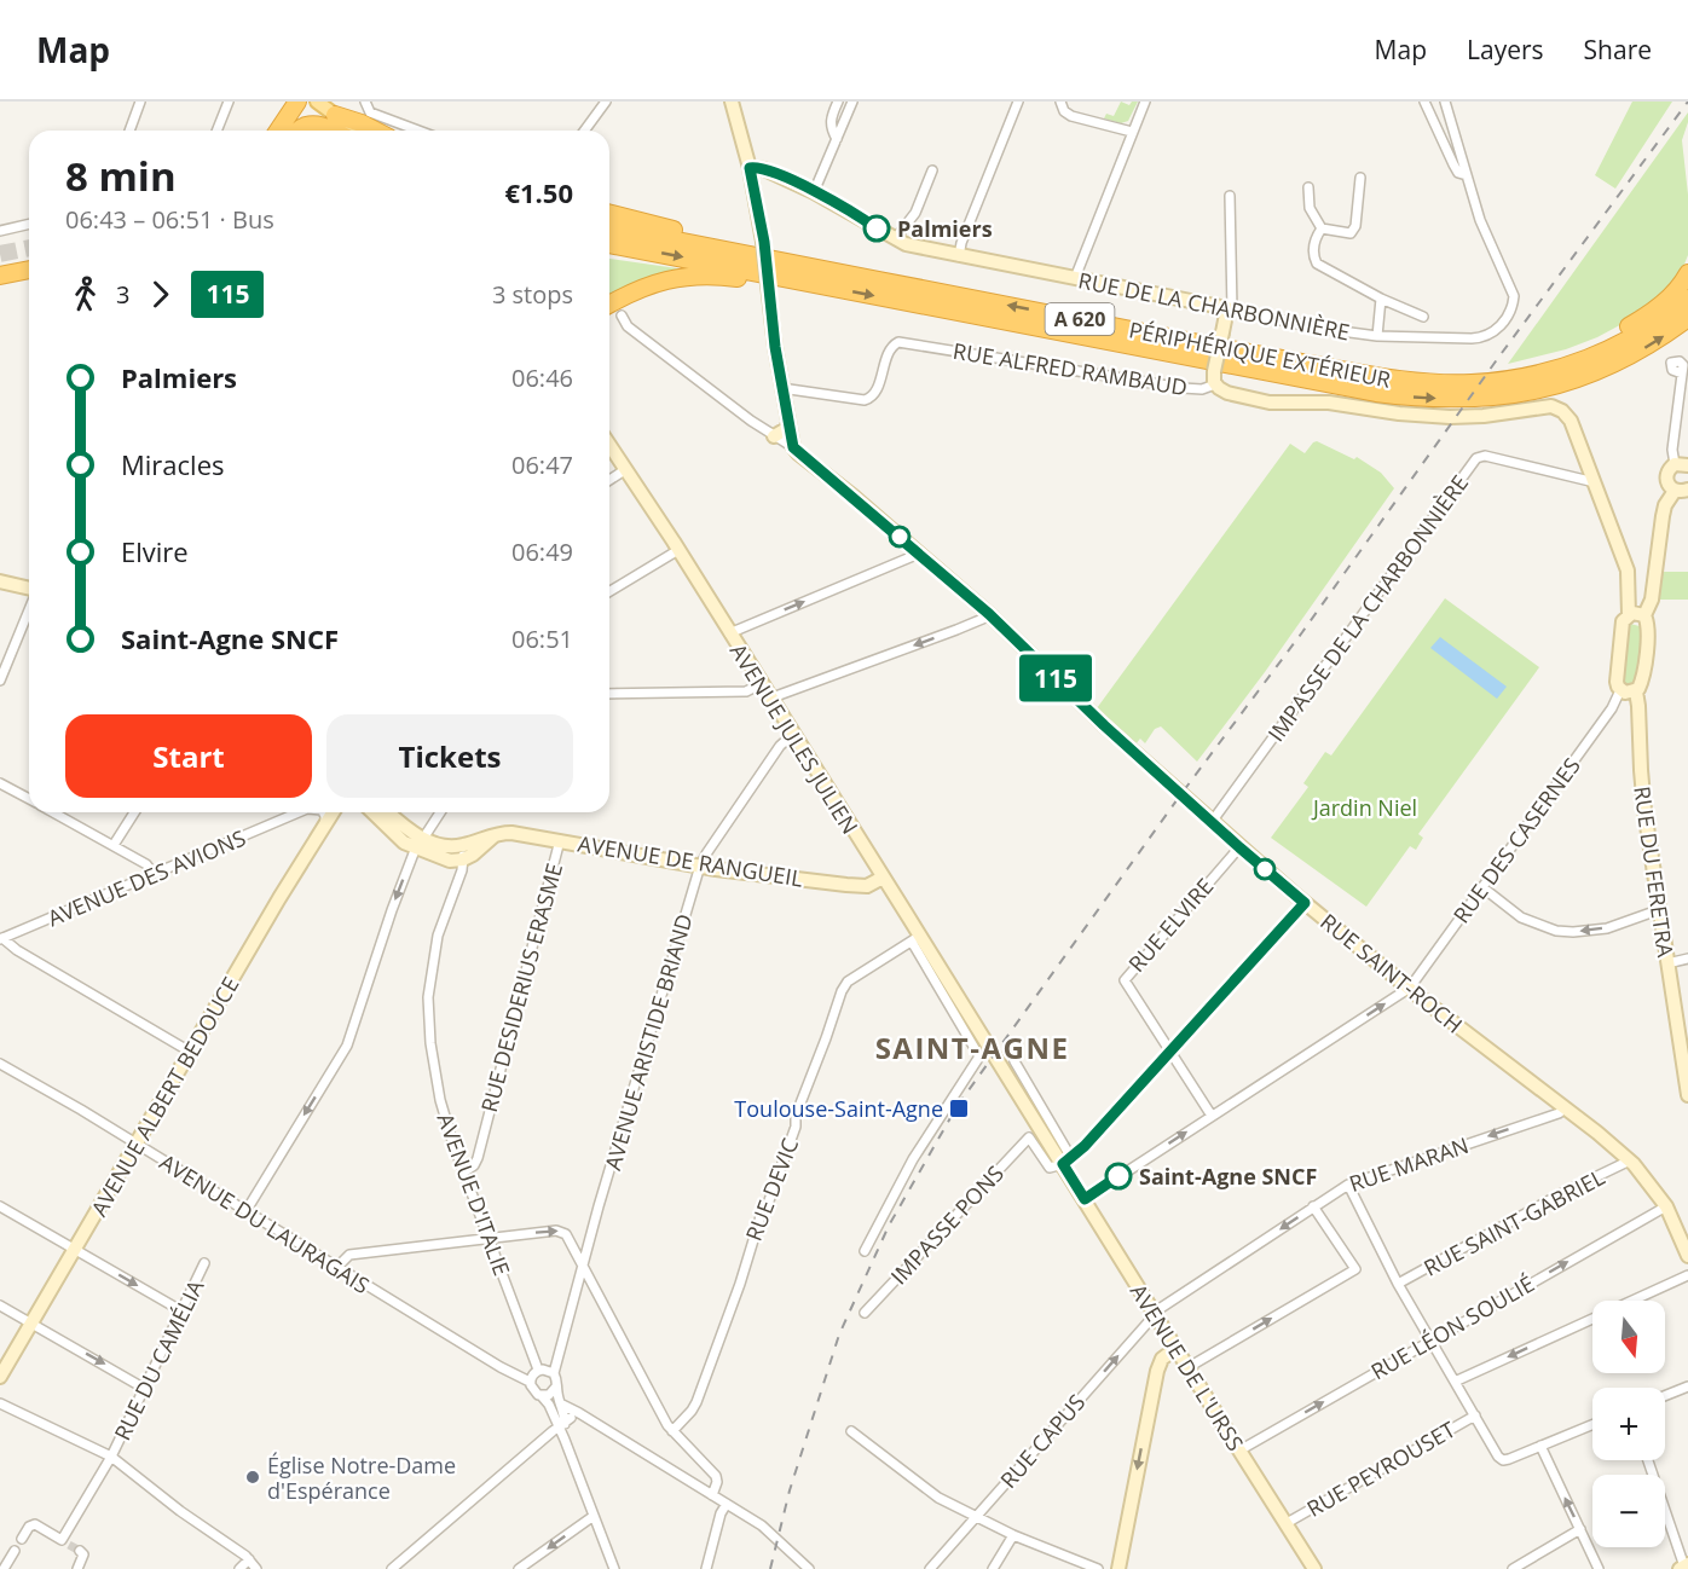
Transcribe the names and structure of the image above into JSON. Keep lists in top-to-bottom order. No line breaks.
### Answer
{"streets":{"highway":["A 620","PÉRIPHÉRIQUE EXTÉRIEUR"],"street":["RUE DE LA CHARBONNIÈRE","RUE ALFRED RAMBAUD","IMPASSE DE LA CHARBONNIÈRE","AVENUE JULES JULIEN","RUE DES CASERNES","AVENUE DE RANGUEIL","RUE DU FERETRA","AVENUE DES AVIONS","RUE ELVIRE","RUE SAINT-ROCH","RUE DESIDERIUS ERASME","AVENUE ARISTIDE BRIAND","AVENUE ALBERT BEDOUCE","RUE MARAN","RUE DEVIC","AVENUE D'ITALIE","RUE SAINT-GABRIEL","AVENUE DU LAURAGAIS","IMPASSE PONS","RUE LÉON SOULIÉ","RUE DU CAMÉLIA","AVENUE DE L'URSS","RUE CAPUS","RUE PEYROUSET"]},"crossings":[["RUE ALFRED RAMBAUD","IMPASSE DE LA CHARBONNIÈRE"],["RUE ALFRED RAMBAUD","RUE DES CASERNES"],["IMPASSE DE LA CHARBONNIÈRE","RUE SAINT-ROCH"],["AVENUE JULES JULIEN","AVENUE DE RANGUEIL"],["AVENUE JULES JULIEN","AVENUE ARISTIDE BRIAND"],["AVENUE JULES JULIEN","RUE DEVIC"],["AVENUE JULES JULIEN","AVENUE DE L'URSS"],["RUE DES CASERNES","RUE SAINT-ROCH"],["AVENUE DE RANGUEIL","RUE DESIDERIUS ERASME"],["AVENUE DE RANGUEIL","AVENUE ARISTIDE BRIAND"],["AVENUE DE RANGUEIL","AVENUE D'ITALIE"],["RUE ELVIRE","RUE SAINT-ROCH"],["RUE SAINT-ROCH","RUE MARAN"],["RUE SAINT-ROCH","RUE SAINT-GABRIEL"],["RUE SAINT-ROCH","RUE LÉON SOULIÉ"],["RUE DESIDERIUS ERASME","AVENUE D'ITALIE"],["AVENUE ARISTIDE BRIAND","AVENUE D'ITALIE"],["AVENUE ARISTIDE BRIAND","AVENUE DU LAURAGAIS"],["AVENUE ALBERT BEDOUCE","AVENUE DU LAURAGAIS"],["RUE MARAN","AVENUE DE L'URSS"],["RUE MARAN","RUE CAPUS"],["AVENUE D'ITALIE","AVENUE DU LAURAGAIS"],["IMPASSE PONS","AVENUE DE L'URSS"],["RUE LÉON SOULIÉ","AVENUE DE L'URSS"],["AVENUE DE L'URSS","RUE CAPUS"],["AVENUE DE L'URSS","RUE PEYROUSET"]],"one_way":["RUE MARAN","RUE CAPUS"],"districts":["SAINT-AGNE"],"parks":["Jardin Niel"],"places":{"other":["Palmiers","Saint-Agne SNCF","Église Notre-Dame d'Espérance"],"transit":["Toulouse-Saint-Agne"]},"lines":["bus line 115"],"north":"bottom","page":{"header":"Map","nav":["Map","Layers","Share"],"on_map":"115","heading":["8 min","06:43 – 06:51 · Bus","€1.50"],"legs":["3","115","3 stops"],"list":[{"name":"Palmiers","value":"06:46"},{"name":"Miracles","value":"06:47"},{"name":"Elvire","value":"06:49"},{"name":"Saint-Agne SNCF","value":"06:51"}],"buttons":["Start","Tickets"],"map_buttons":["+","−"]}}
